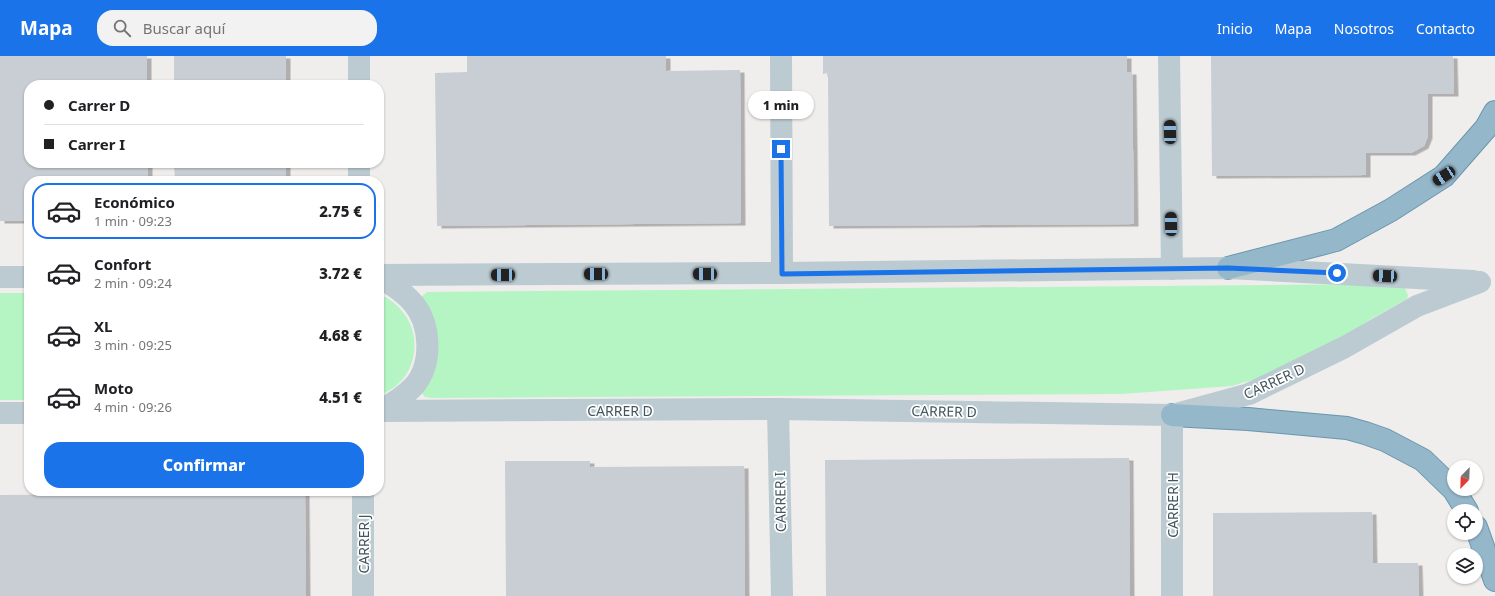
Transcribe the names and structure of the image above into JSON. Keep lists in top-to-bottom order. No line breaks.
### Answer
{"streets":{"street":["CARRER D","CARRER I","CARRER H","CARRER J"]},"crossings":[["CARRER D","CARRER I"],["CARRER D","CARRER H"]],"north":"bottom left","page":{"header":"Mapa","search":"Buscar aquí","nav":["Inicio","Mapa","Nosotros","Contacto"],"banner":["Carrer D","Carrer I"],"bubble":"1 min","list":[{"name":"Económico","note":"1 min · 09:23","value":"2.75 €"},{"name":"Confort","note":"2 min · 09:24","value":"3.72 €"},{"name":"XL","note":"3 min · 09:25","value":"4.68 €"},{"name":"Moto","note":"4 min · 09:26","value":"4.51 €"}],"buttons":"Confirmar"}}
